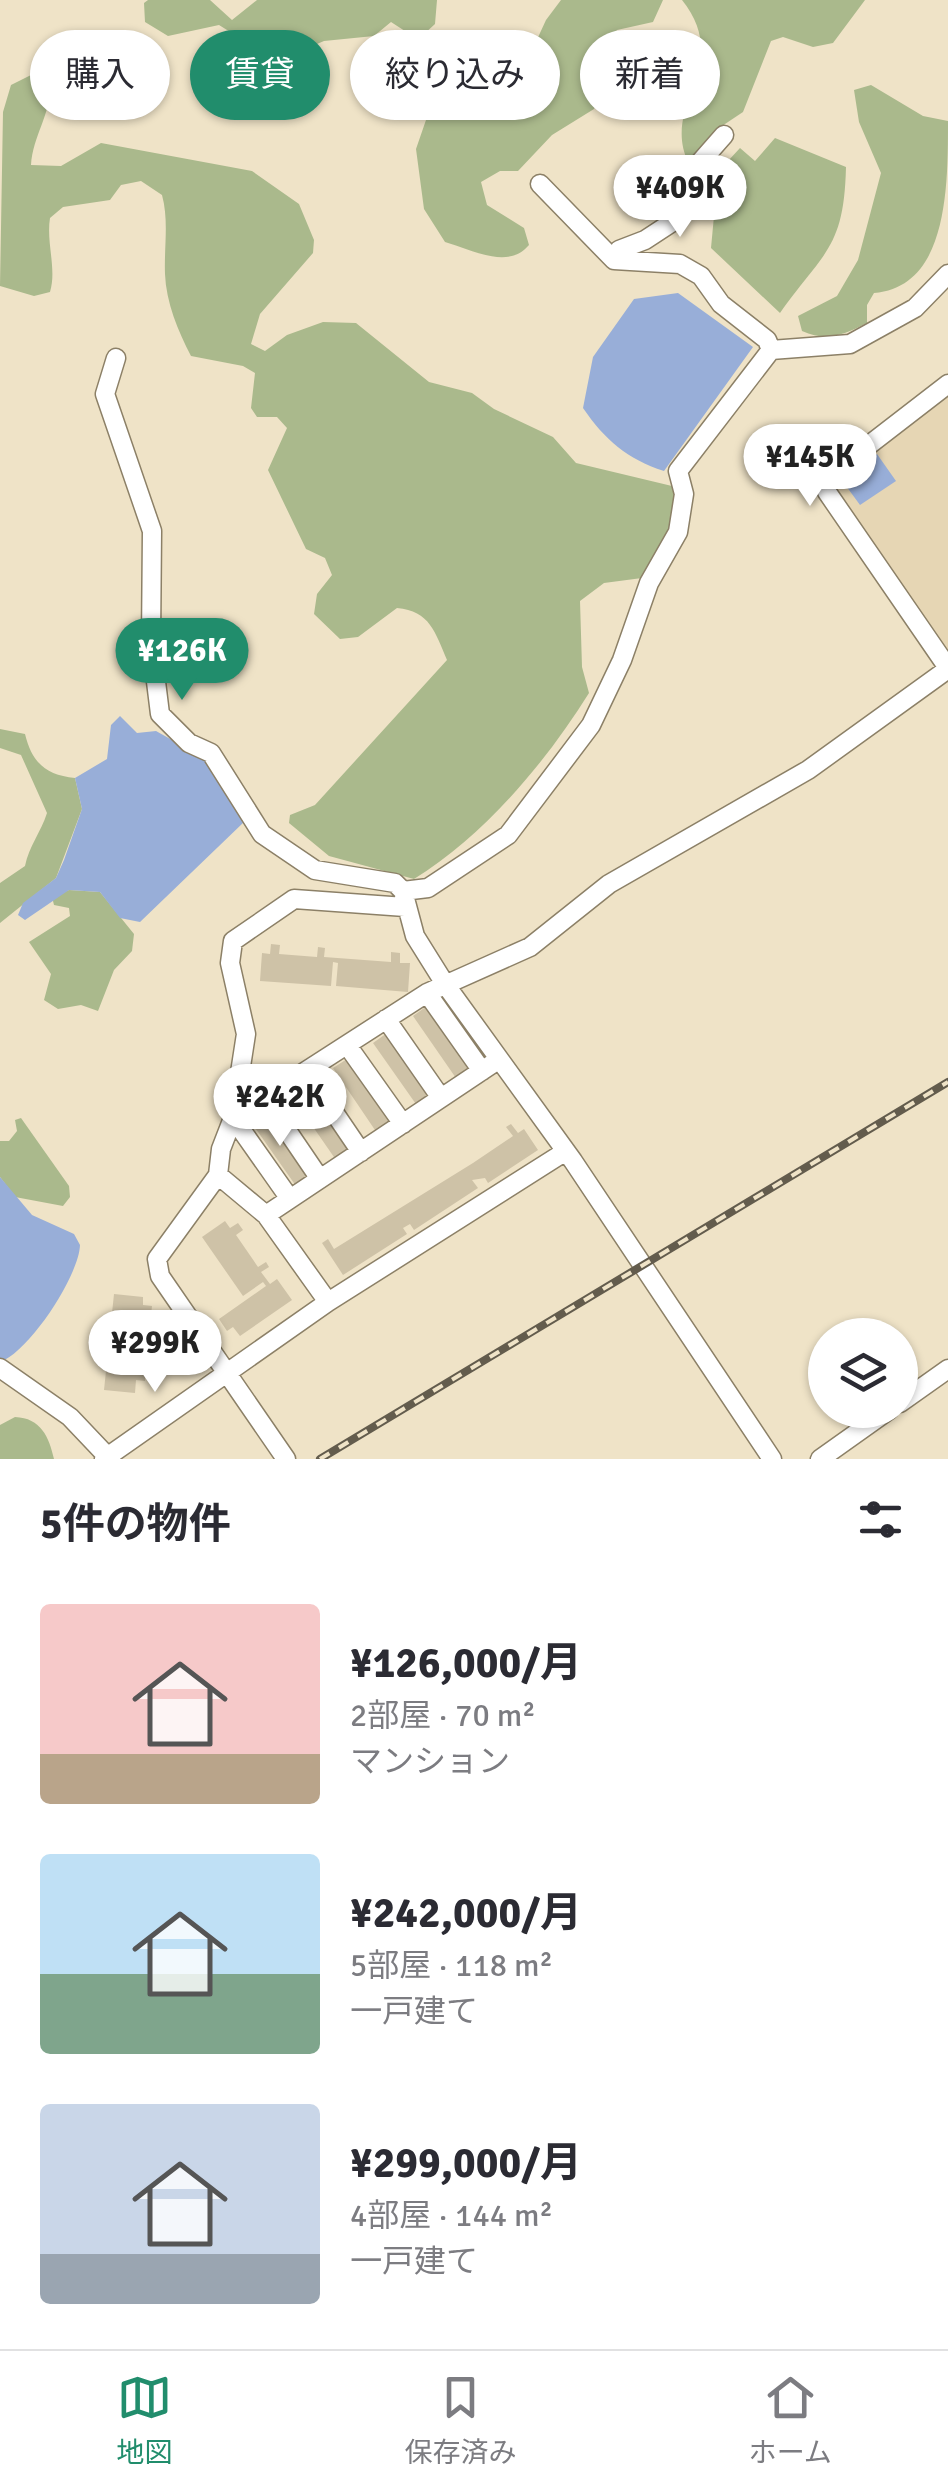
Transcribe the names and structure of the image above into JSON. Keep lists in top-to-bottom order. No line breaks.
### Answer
{"page":{"chip":["購入","賃貸","絞り込み","新着"],"price":["¥409K","¥145K","¥126K","¥242K","¥299K"],"heading":"5件の物件","list":[{"name":"¥126,000/月","note":"2部屋 · 70 m² · マンション"},{"name":"¥242,000/月","note":"5部屋 · 118 m² · 一戸建て"},{"name":"¥299,000/月","note":"4部屋 · 144 m² · 一戸建て"}],"tabs":["地図","保存済み","ホーム"]}}
